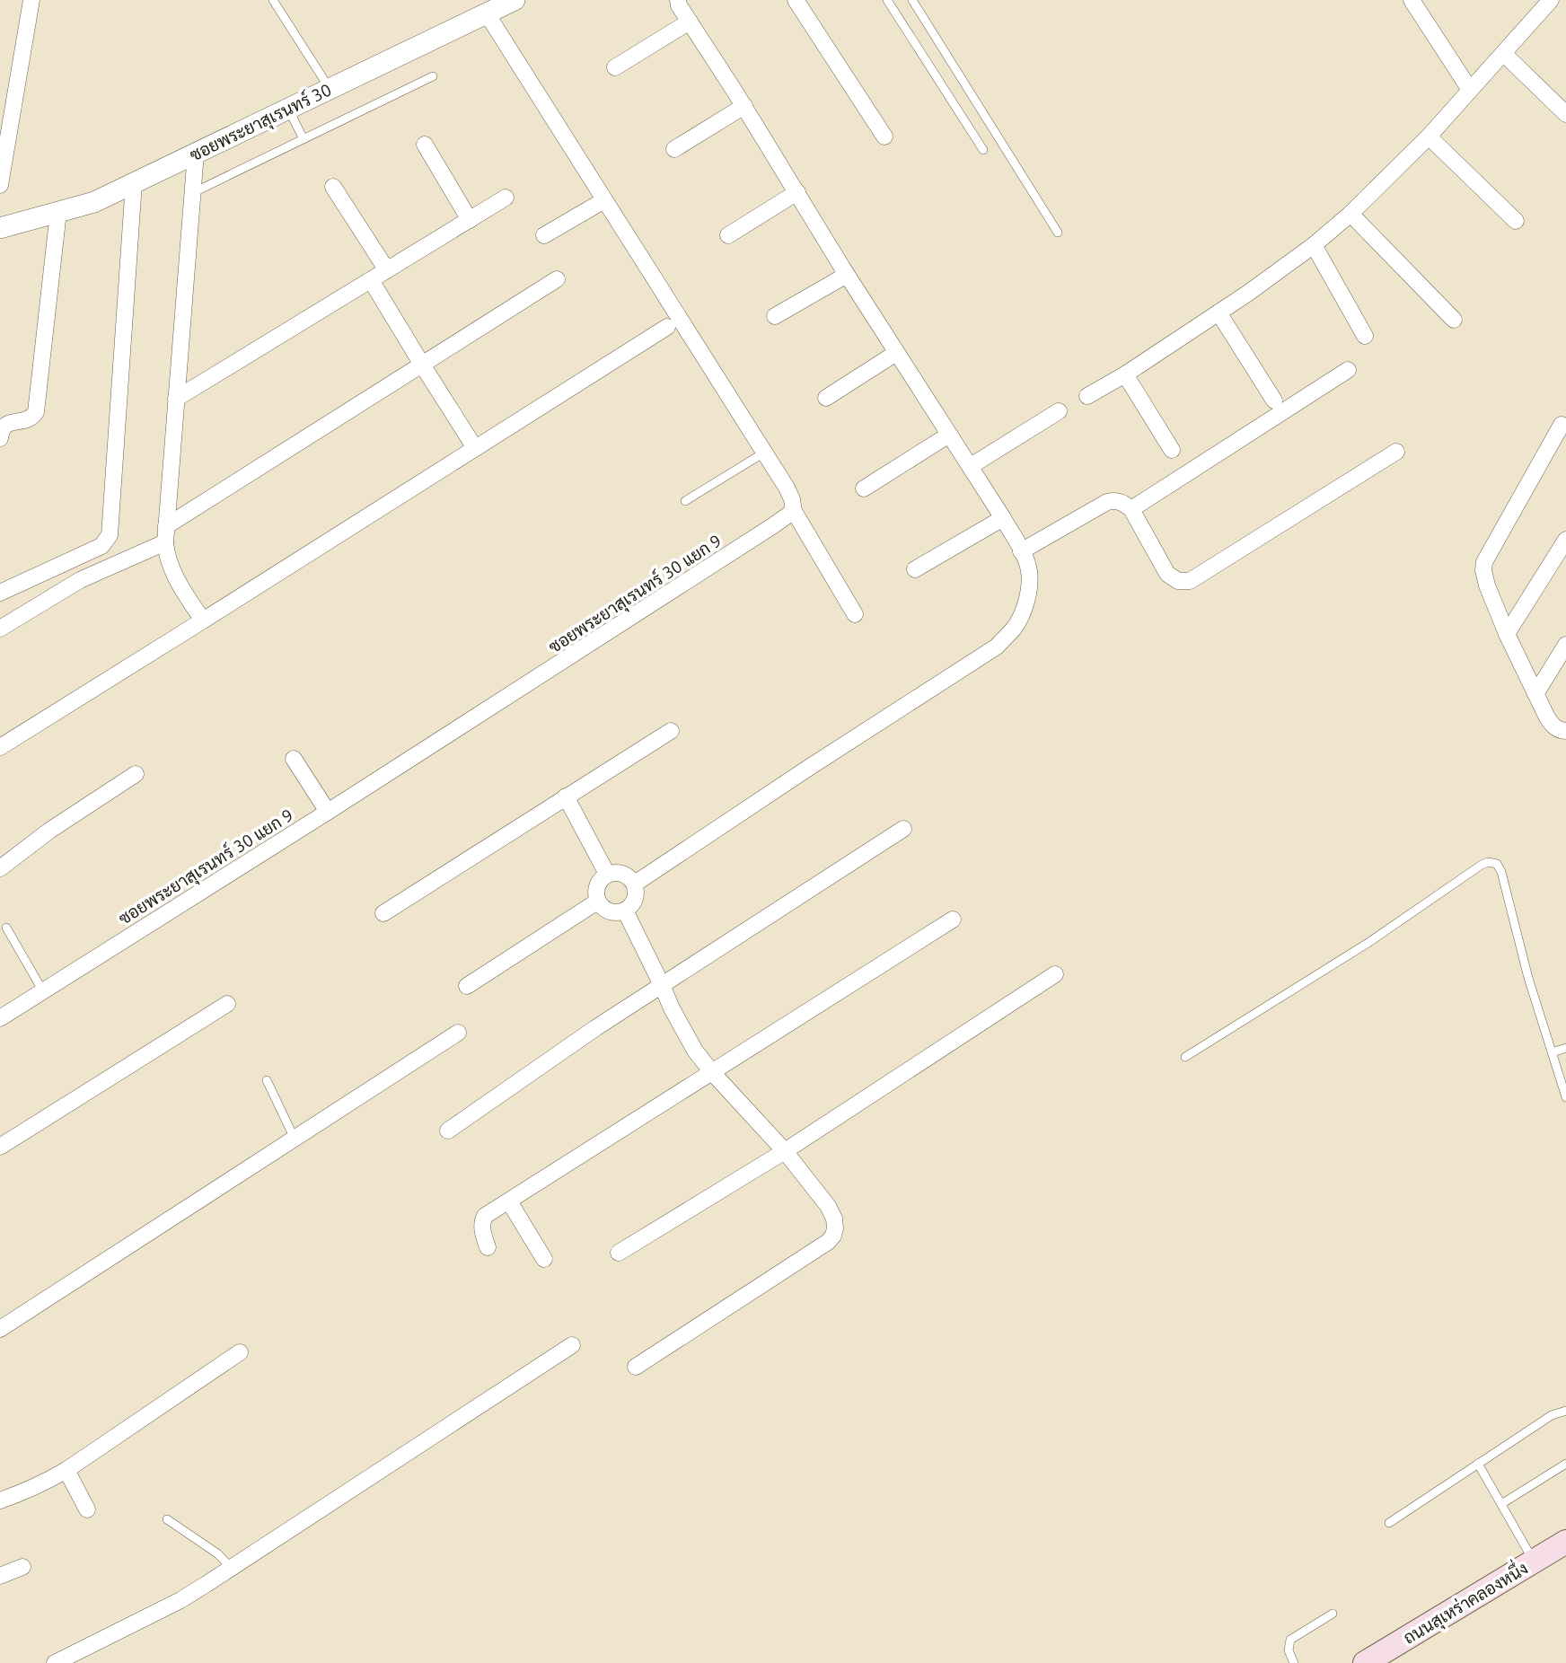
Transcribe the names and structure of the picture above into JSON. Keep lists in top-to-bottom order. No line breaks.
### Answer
{"streets":{"main road":["ถนนสุเหร่าคลองหนึ่ง"],"street":["ซอยพระยาสุเรนทร์ 30","ซอยพระยาสุเรนทร์ 30 แยก 9"]}}
